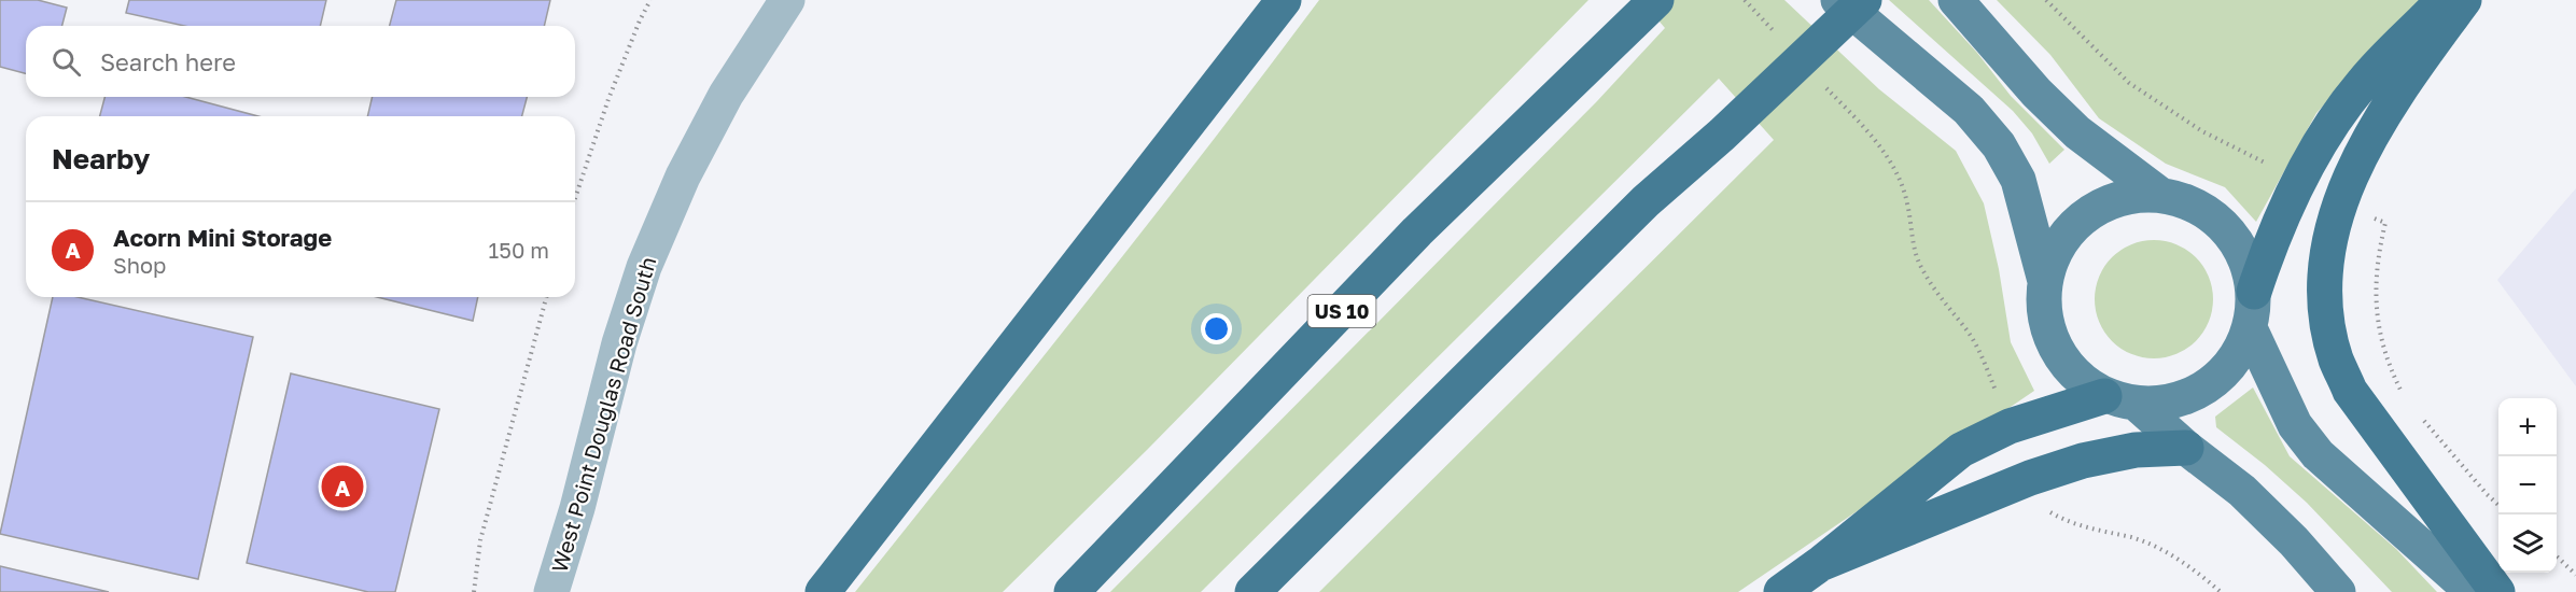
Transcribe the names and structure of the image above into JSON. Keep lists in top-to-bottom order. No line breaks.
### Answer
{"streets":{"highway":["US 10"],"street":["West Point Douglas Road South"]},"page":{"search":"Search here","heading":"Nearby","list":[{"mark":"A","name":"Acorn Mini Storage","note":"Shop","value":"150 m"}],"map_buttons":["+","−"],"pins":"A"}}
